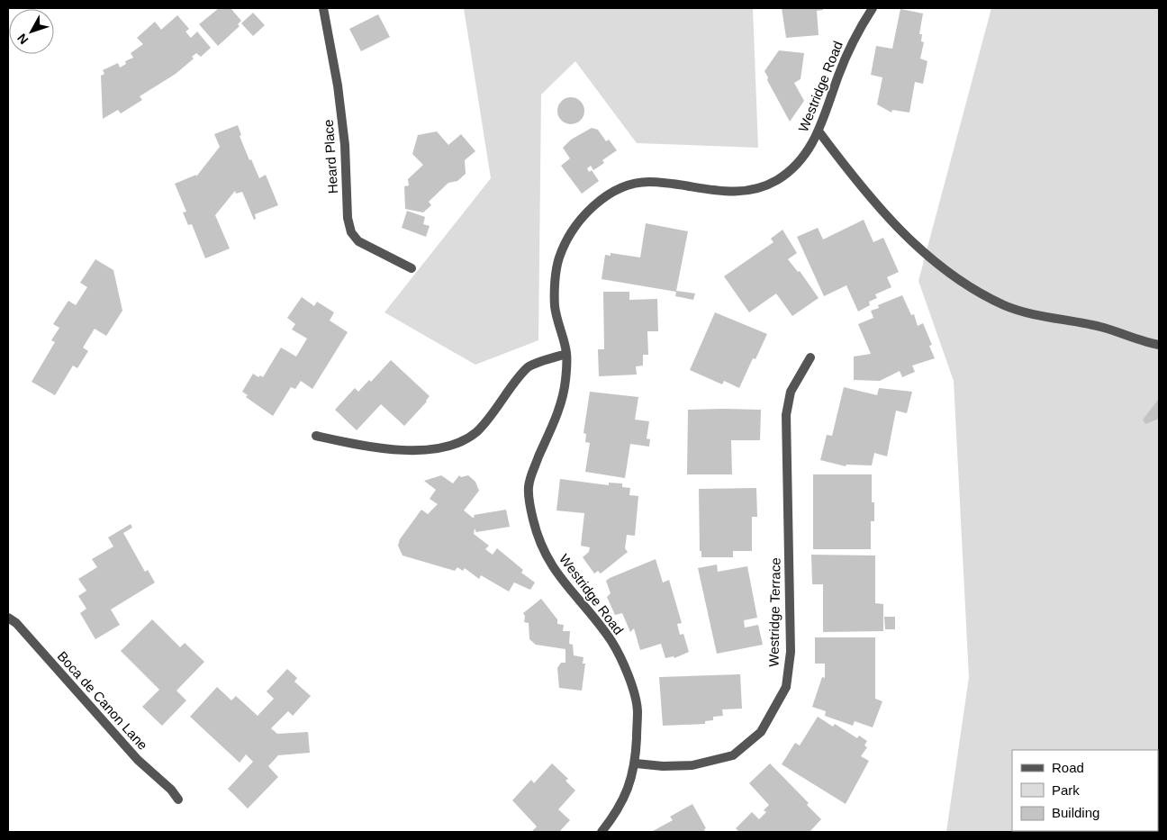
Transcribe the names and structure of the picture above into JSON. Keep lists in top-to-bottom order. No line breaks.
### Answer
{"streets":{"street":["Westridge Road","Heard Place","Westridge Terrace","Boca de Canon Lane"]},"crossings":[["Westridge Road","Westridge Terrace"]],"legend":["Road","Park","Building"],"north":"bottom left"}
